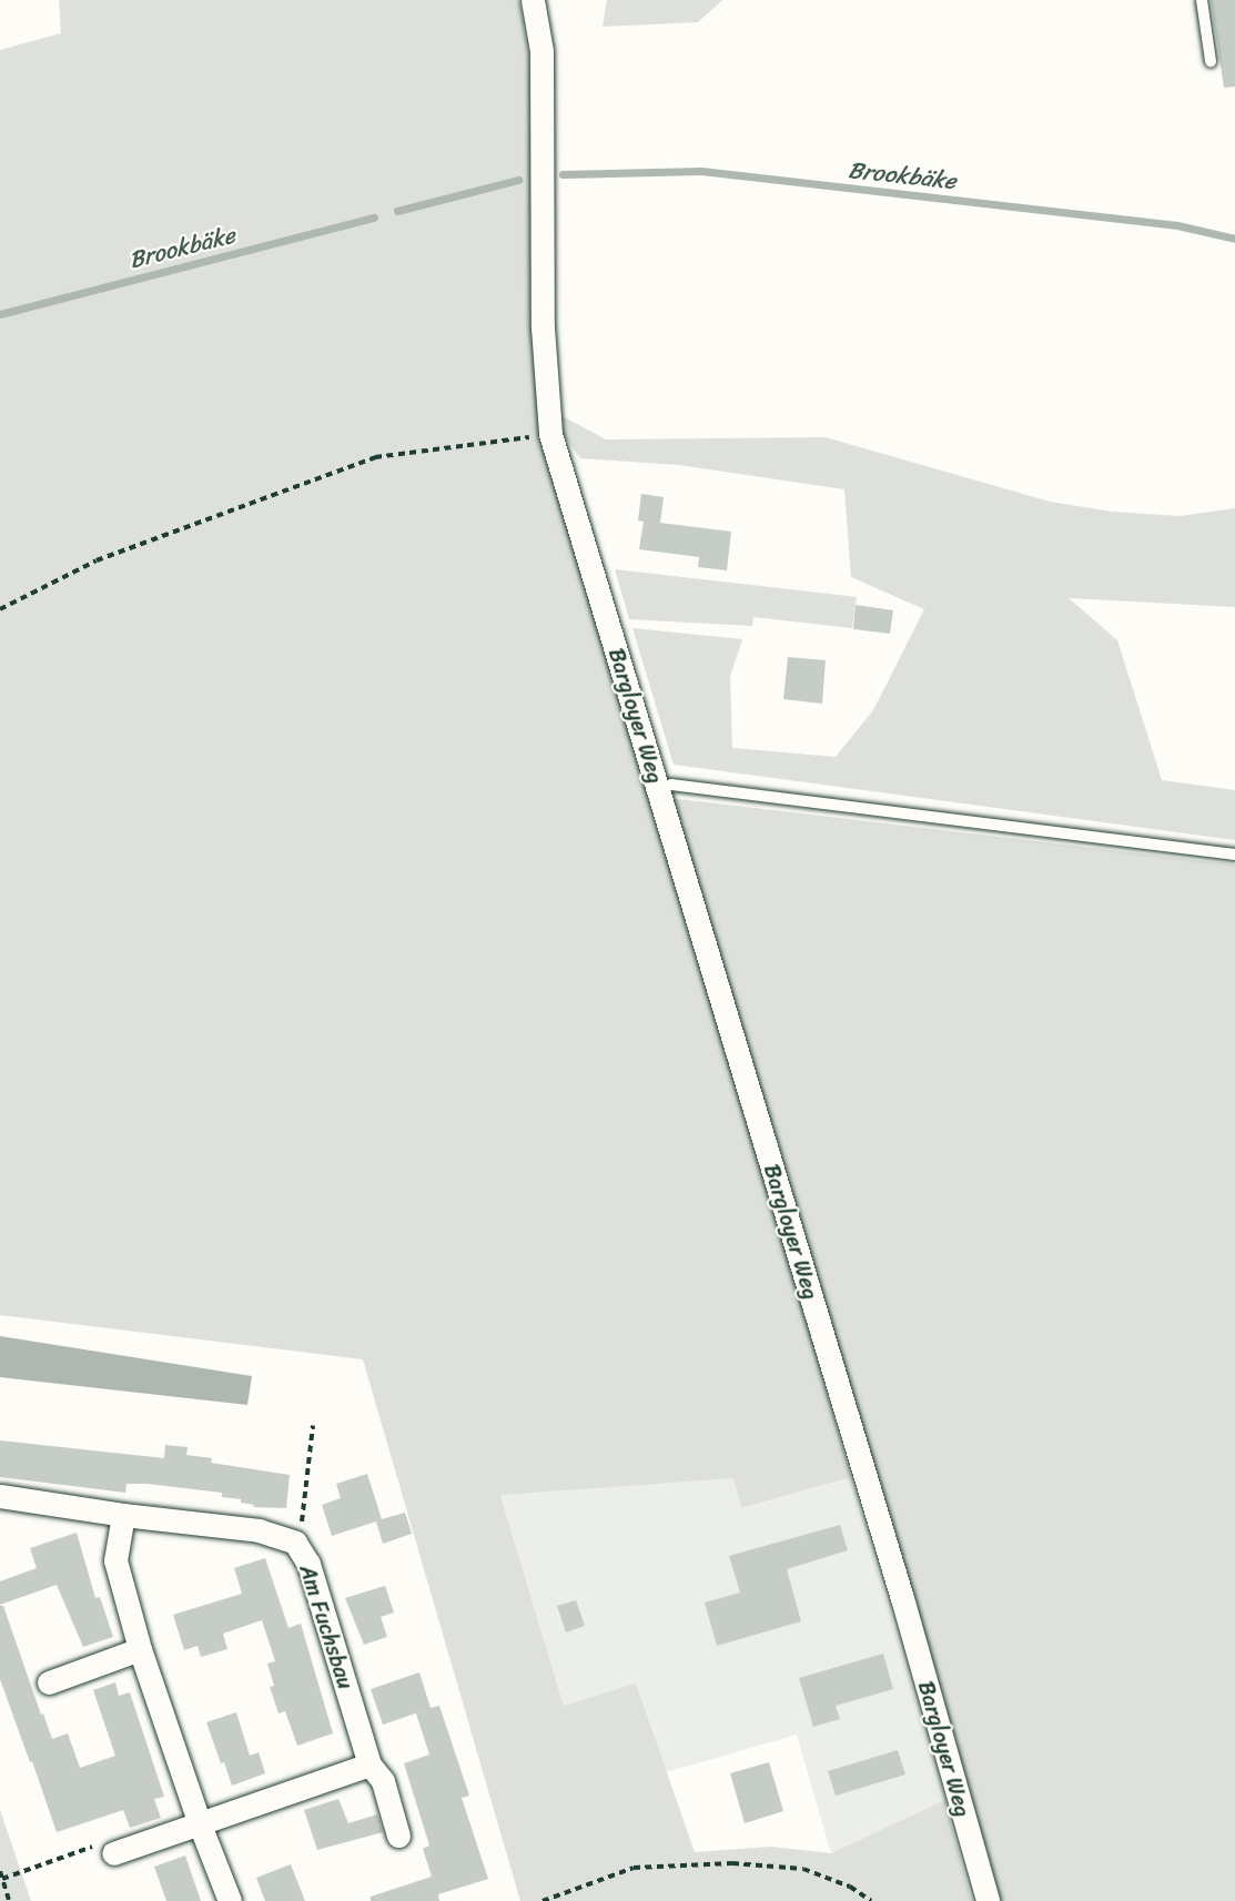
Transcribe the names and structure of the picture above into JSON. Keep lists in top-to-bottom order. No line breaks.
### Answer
{"streets":{"street":["Bargloyer Weg","Am Fuchsbau"]},"water":["Brookbäke"]}
